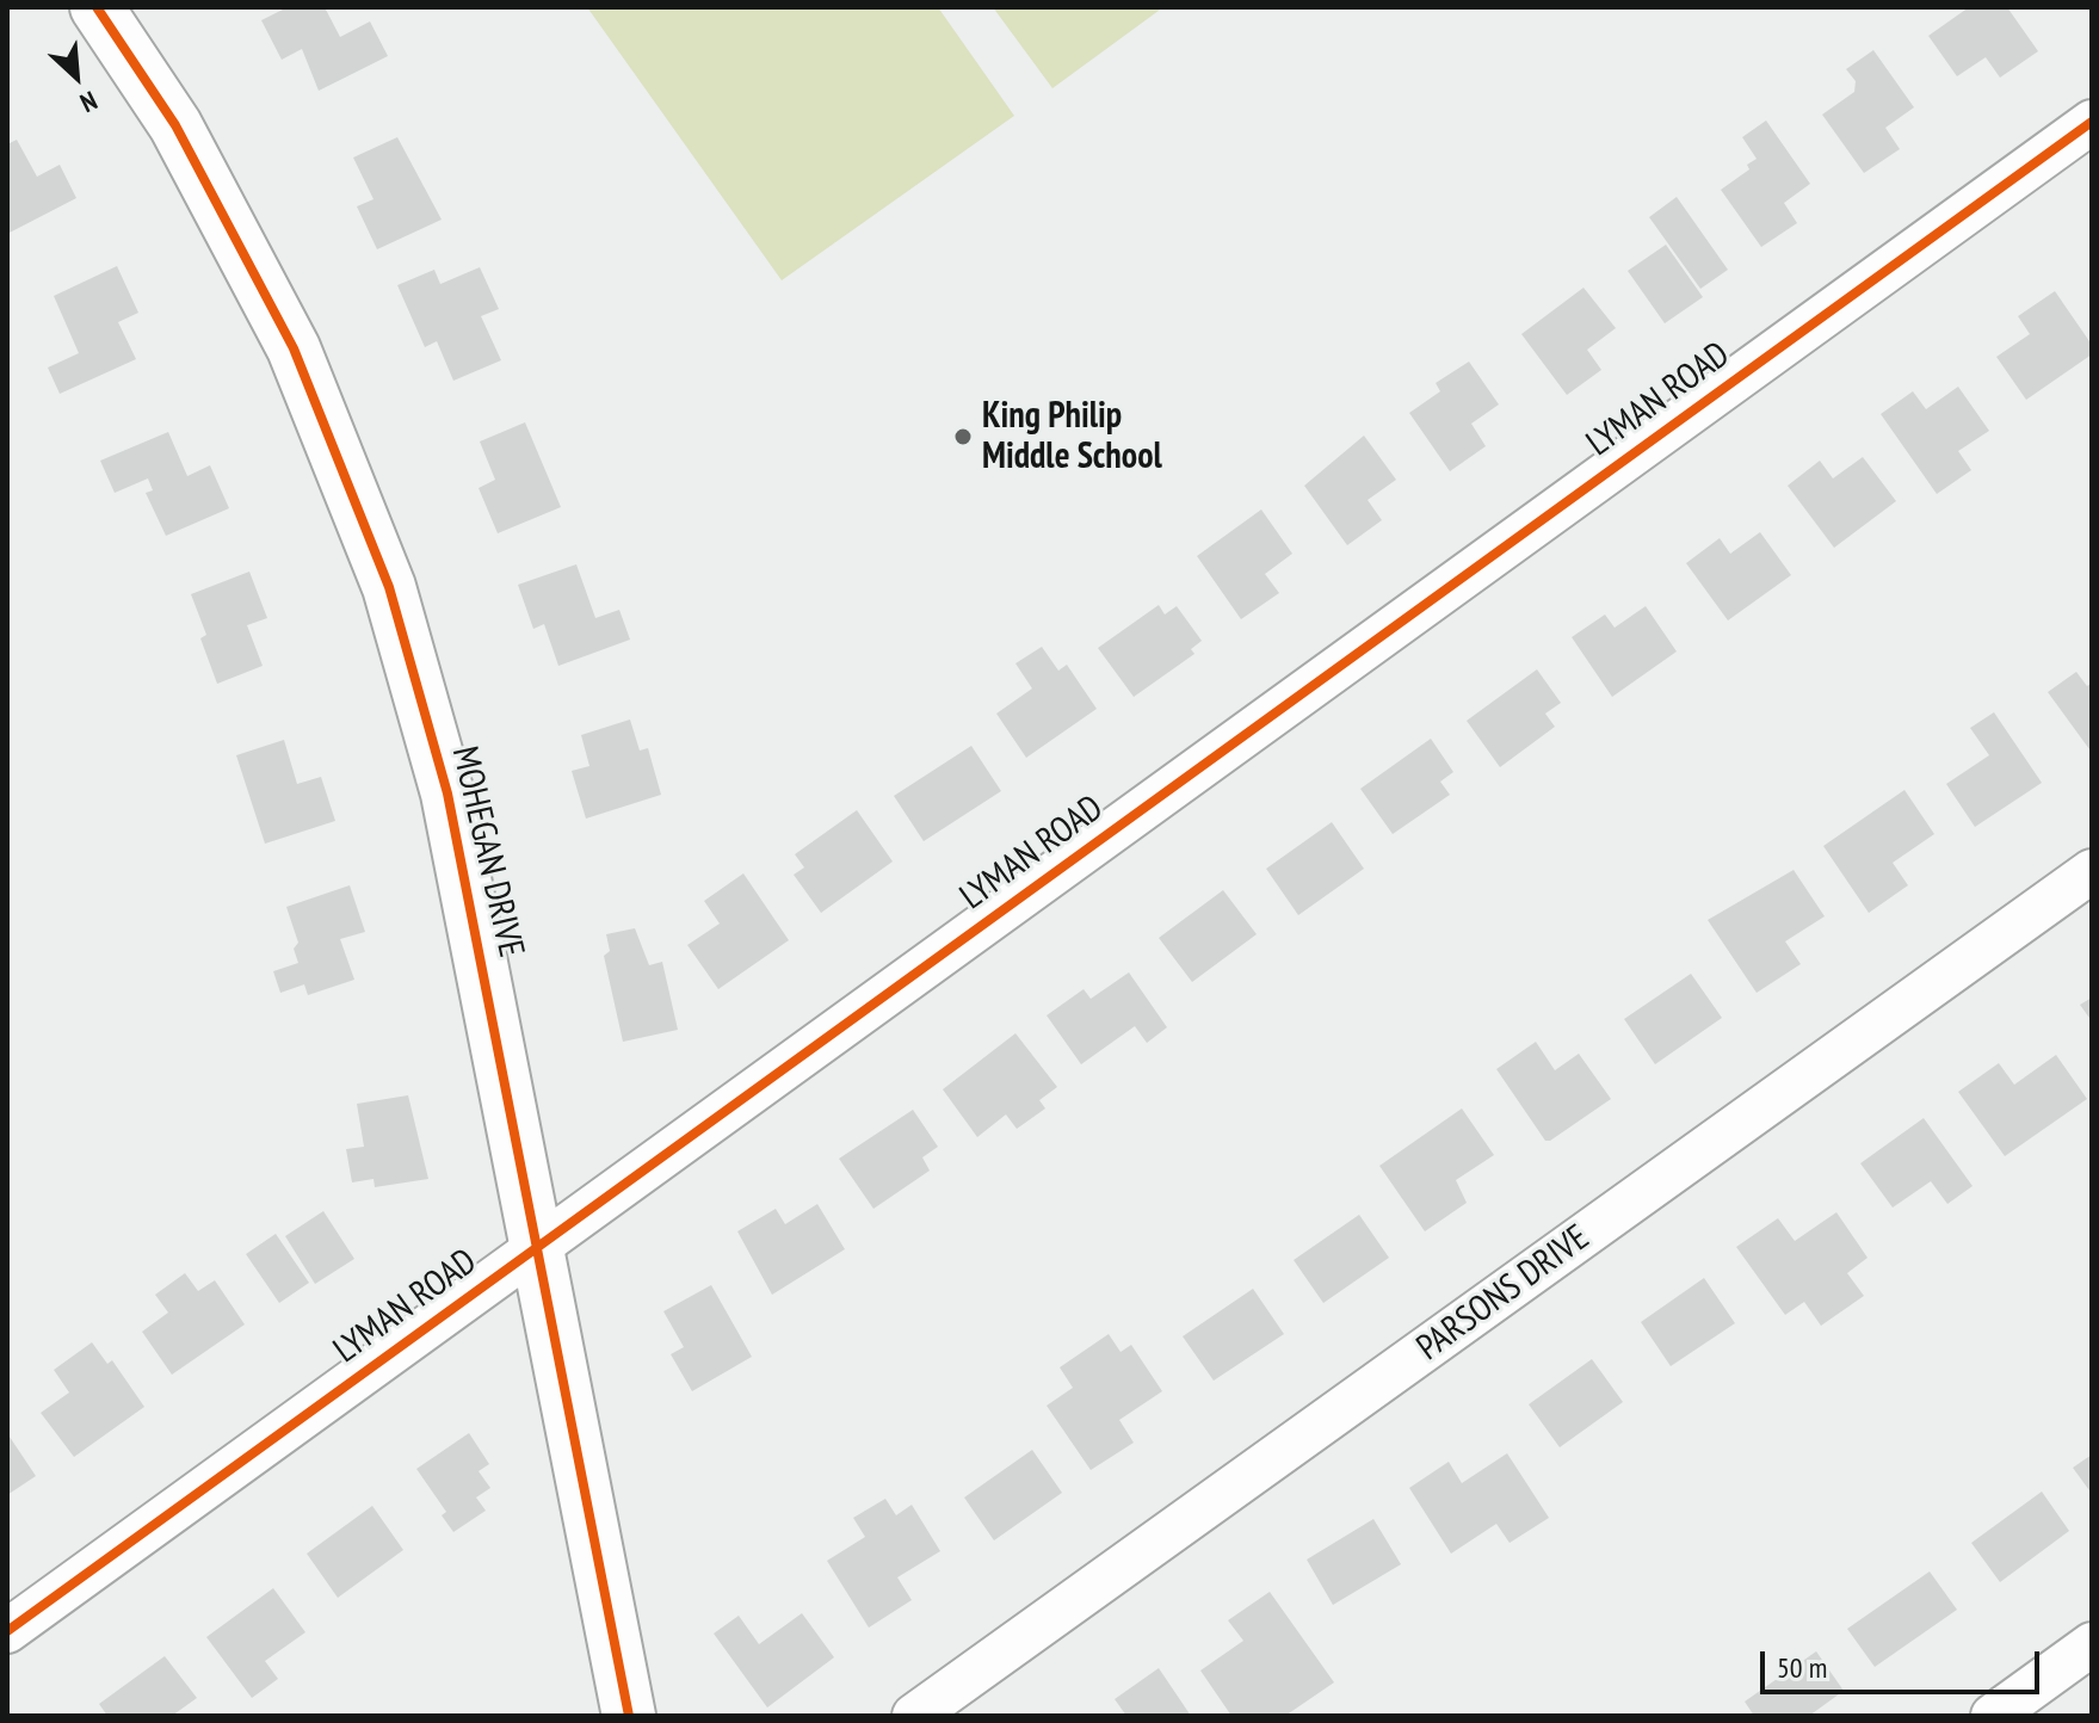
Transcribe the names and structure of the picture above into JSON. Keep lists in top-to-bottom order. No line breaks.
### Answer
{"streets":{"street":["LYMAN ROAD","MOHEGAN DRIVE","PARSONS DRIVE"]},"crossings":[["LYMAN ROAD","MOHEGAN DRIVE"]],"places":["King Philip Middle School"],"scale_bar":"50 m","north":"bottom right"}
